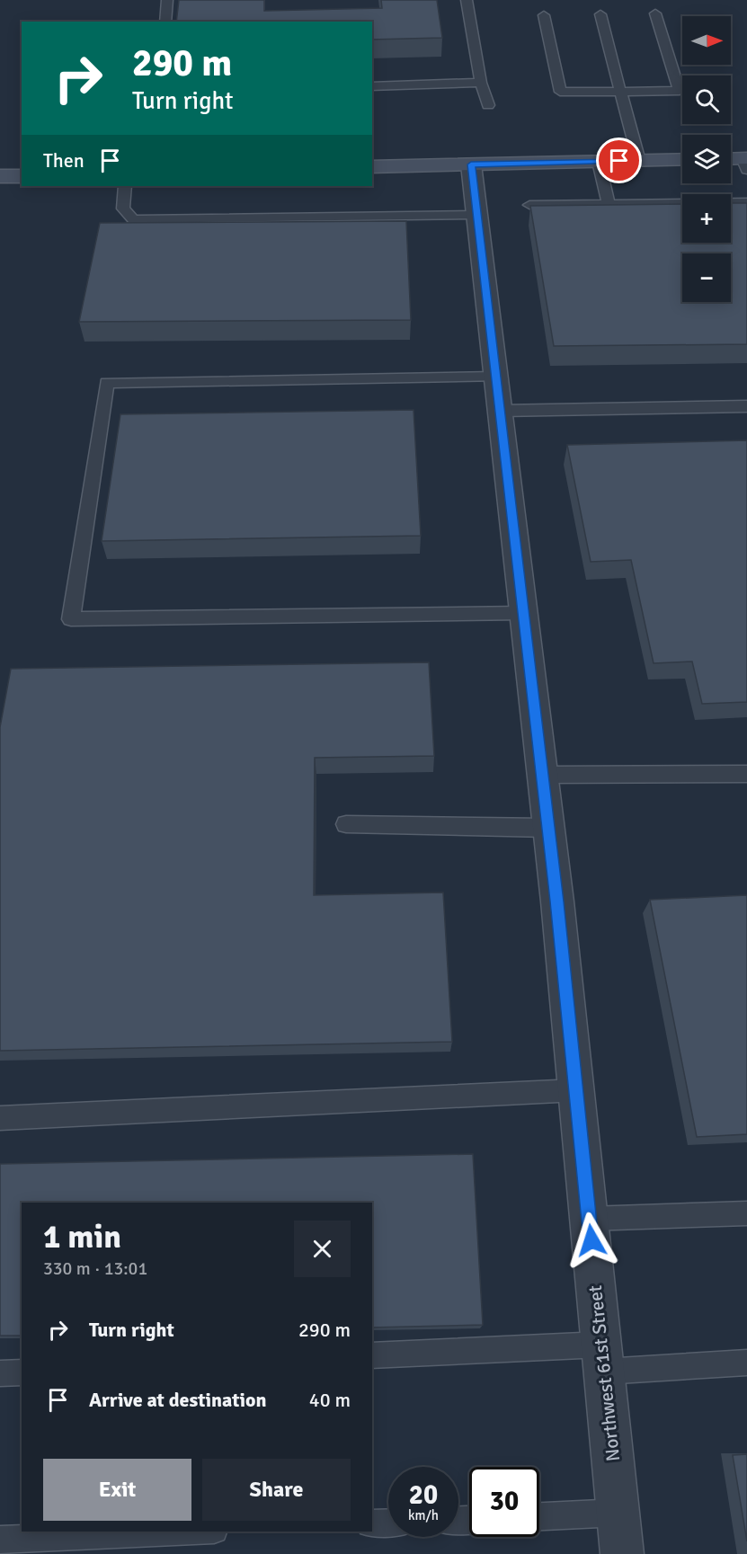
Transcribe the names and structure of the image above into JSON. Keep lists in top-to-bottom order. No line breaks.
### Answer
{"streets":{"street":["Northwest 61st Street"]},"north":"right","page":{"map_buttons":["+","−"],"turn":["290 m","Turn right"],"then":"Then","heading":["1 min","330 m · 13:01"],"list":[{"name":"Turn right","value":"290 m"},{"name":"Arrive at destination","value":"40 m"}],"buttons":["Exit","Share"],"speed":"20 km/h","limit":"30"}}
